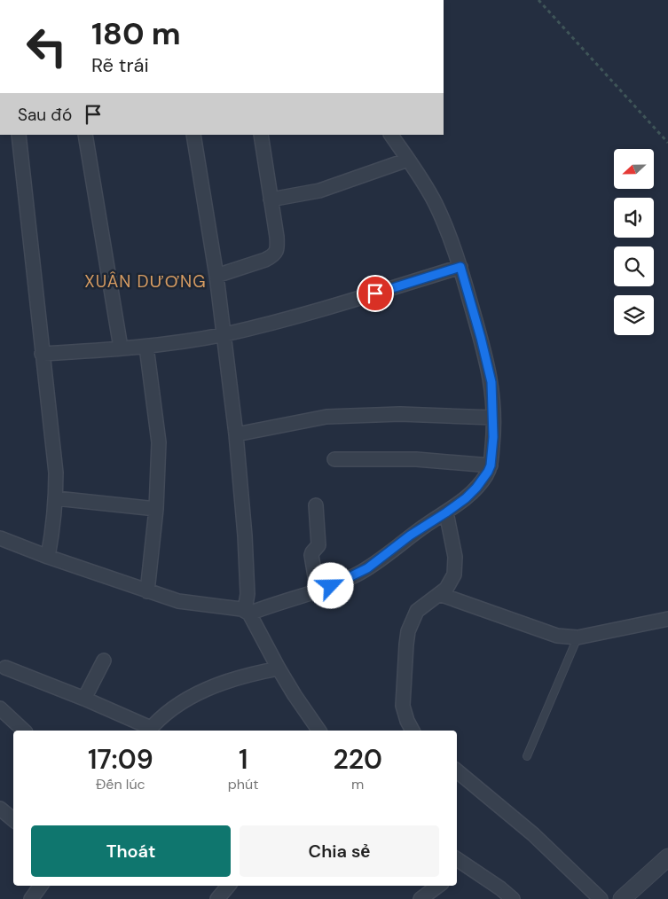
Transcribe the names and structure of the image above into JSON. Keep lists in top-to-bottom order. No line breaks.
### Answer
{"districts":["XUÂN DƯƠNG"],"north":"left","page":{"turn":["180 m","Rẽ trái"],"then":"Sau đó","eta":["17:09","Đến lúc","1","phút","220","m"],"buttons":["Thoát","Chia sẻ"]}}
